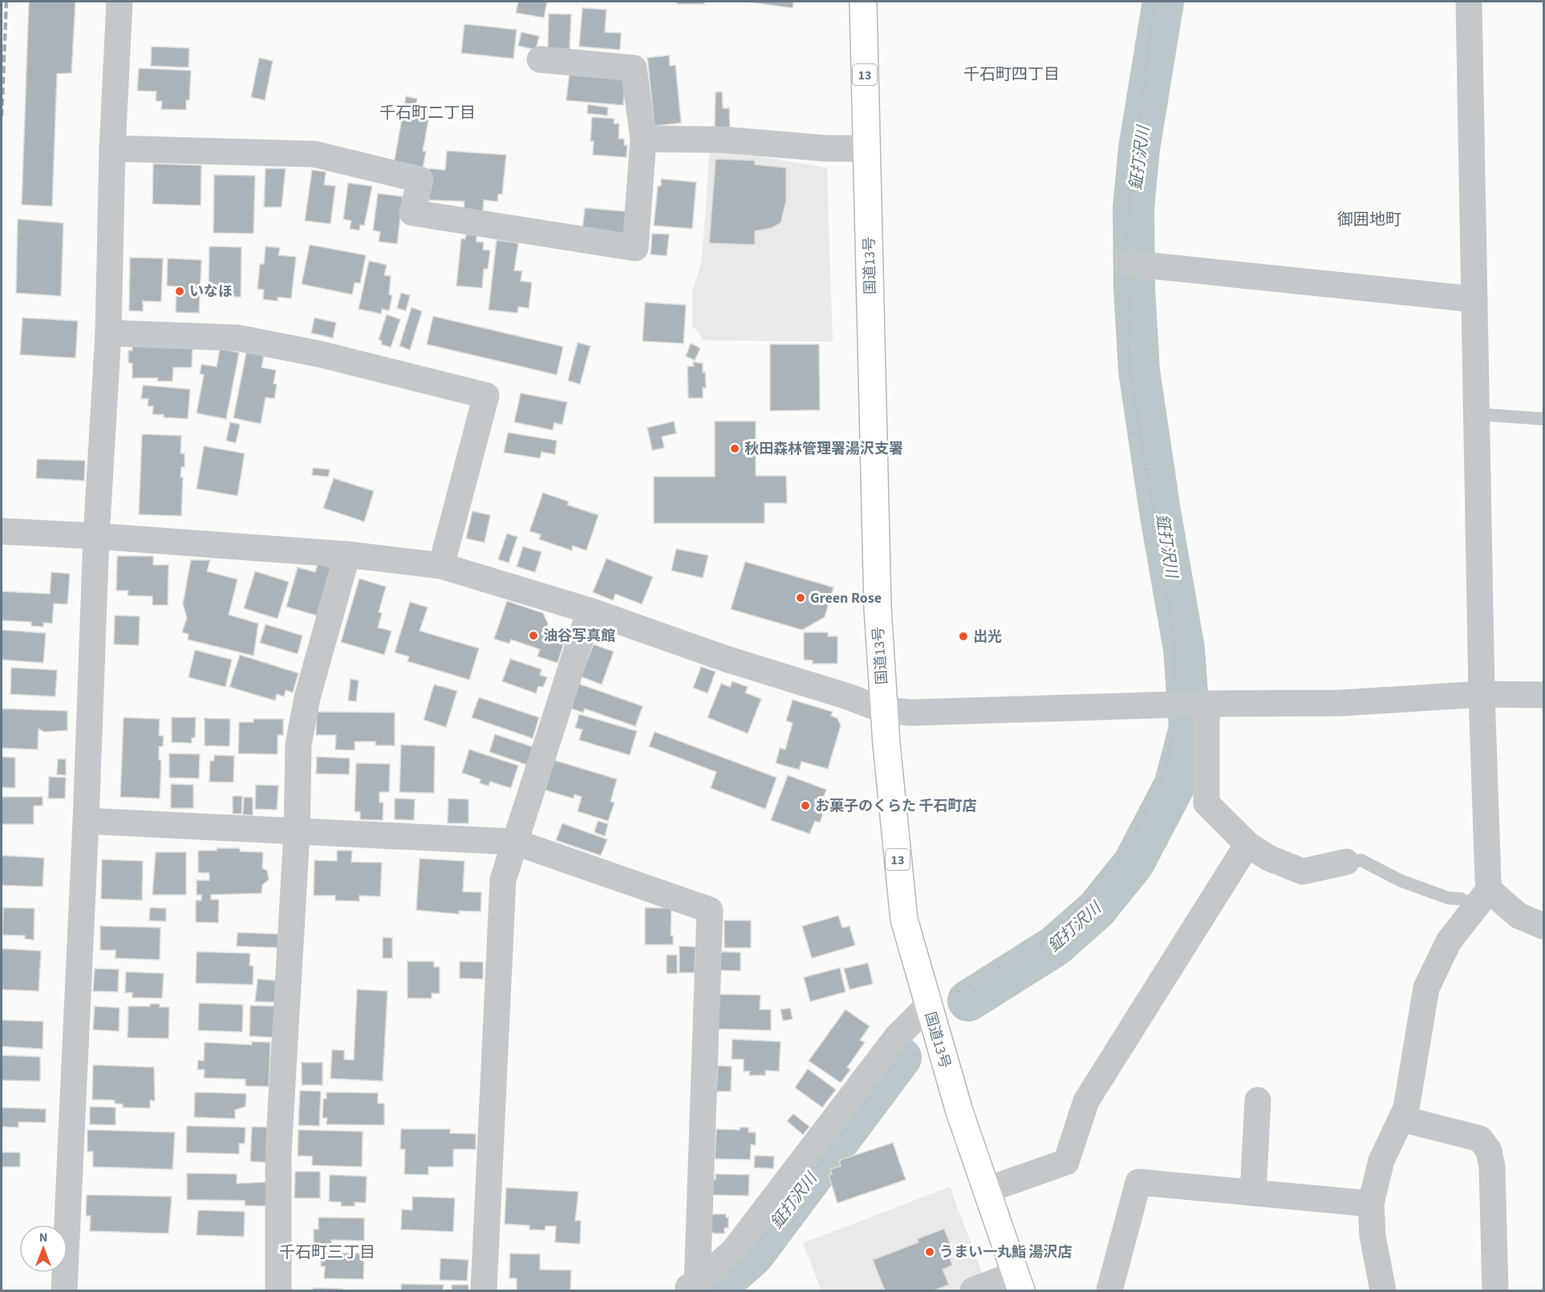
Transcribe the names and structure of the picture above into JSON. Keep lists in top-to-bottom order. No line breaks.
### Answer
{"streets":{"highway":["13","国道13号"]},"districts":["千石町四丁目","千石町二丁目","御囲地町","千石町三丁目"],"water":["鉦打沢川"],"places":["いなほ","秋田森林管理署湯沢支署","Green Rose","油谷写真館","出光","お菓子のくらた 千石町店","うまい一丸鮨 湯沢店"],"north":"top"}
